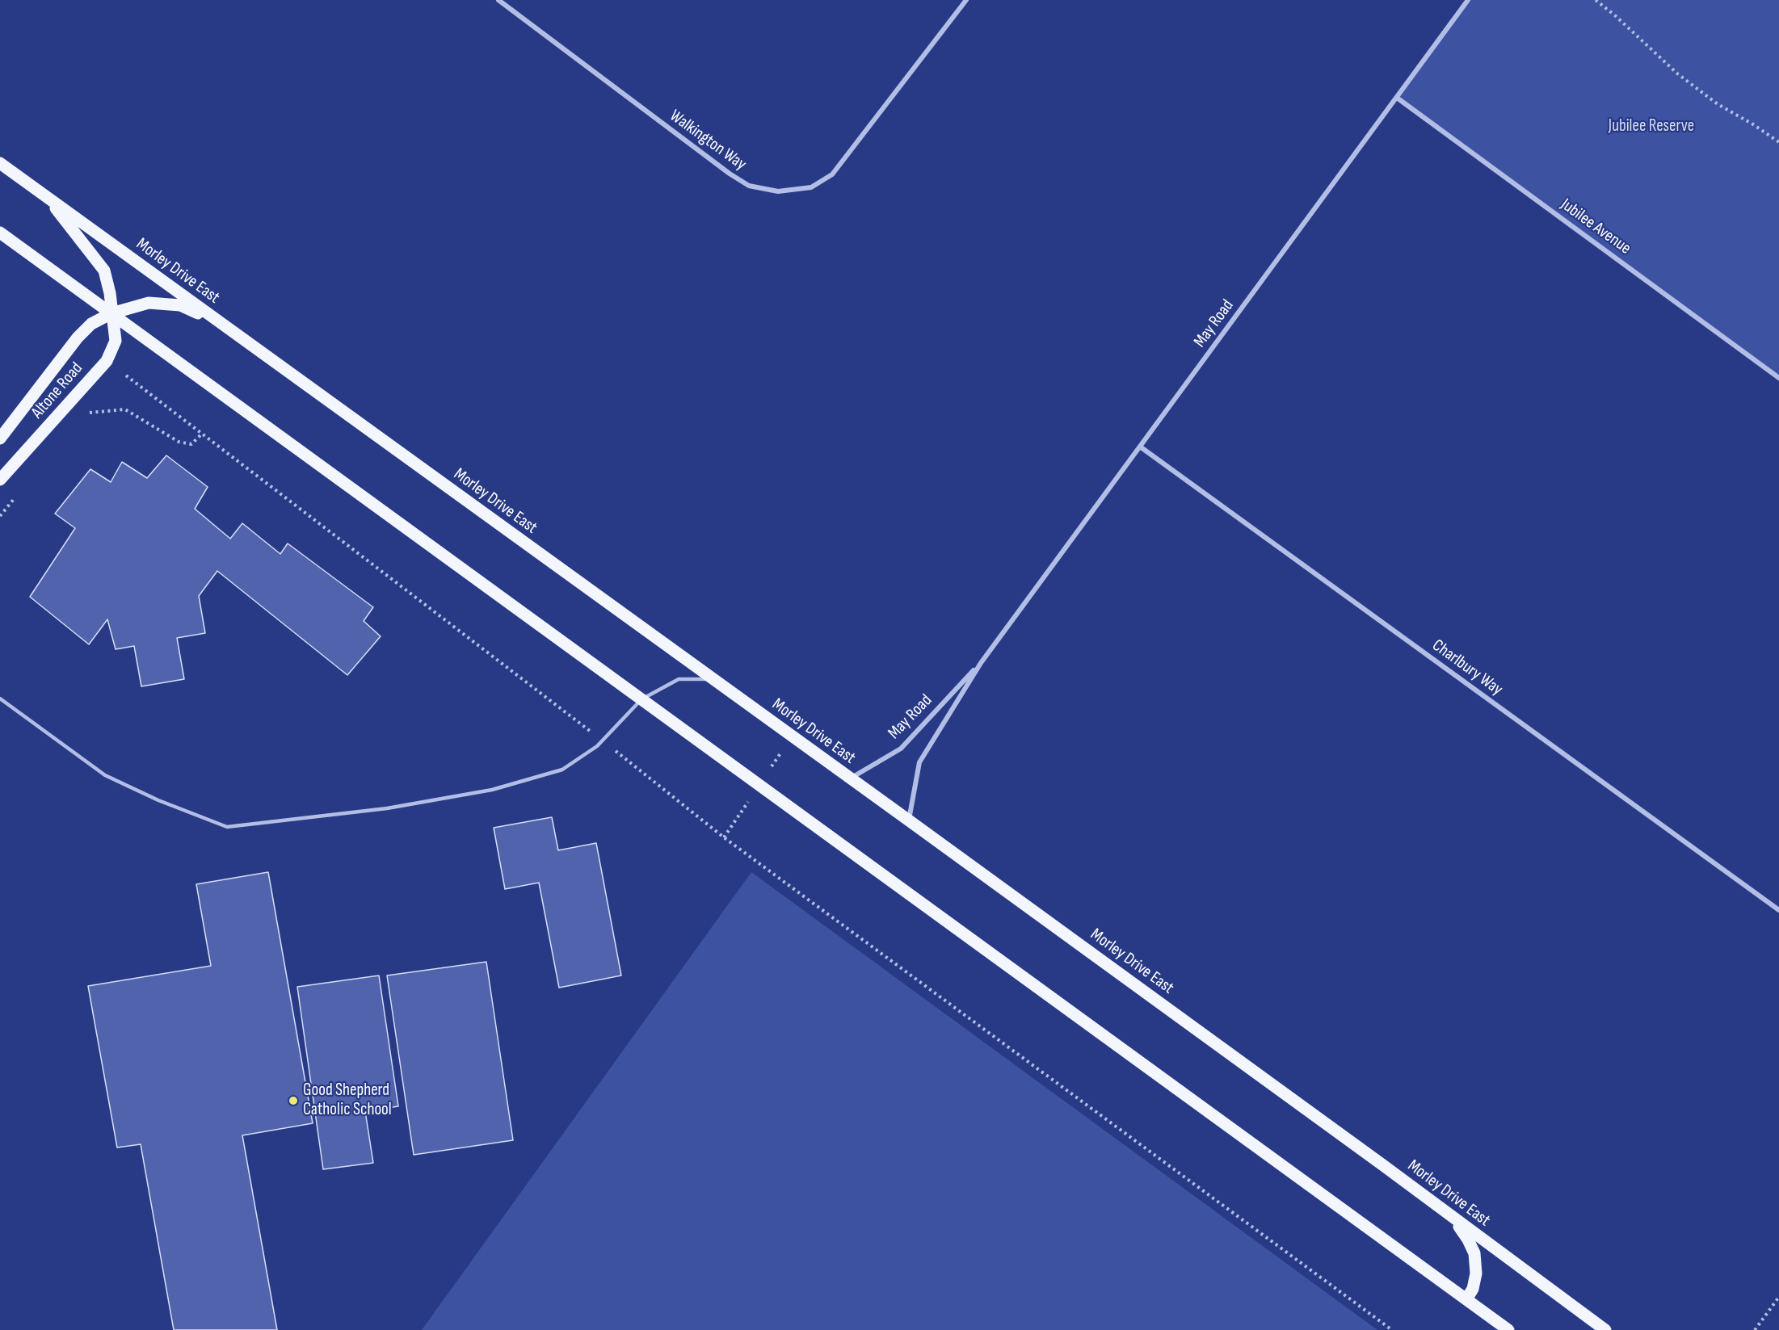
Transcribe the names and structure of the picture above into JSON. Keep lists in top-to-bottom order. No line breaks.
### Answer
{"streets":{"main road":["Morley Drive East","Altone Road"],"street":["Walkington Way","Jubilee Avenue","May Road","Charlbury Way"]},"crossings":[["Jubilee Avenue","May Road"],["Morley Drive East","May Road"],["Morley Drive East","Altone Road"],["May Road","Charlbury Way"]],"parks":["Jubilee Reserve"],"places":["Good Shepherd Catholic School"]}
